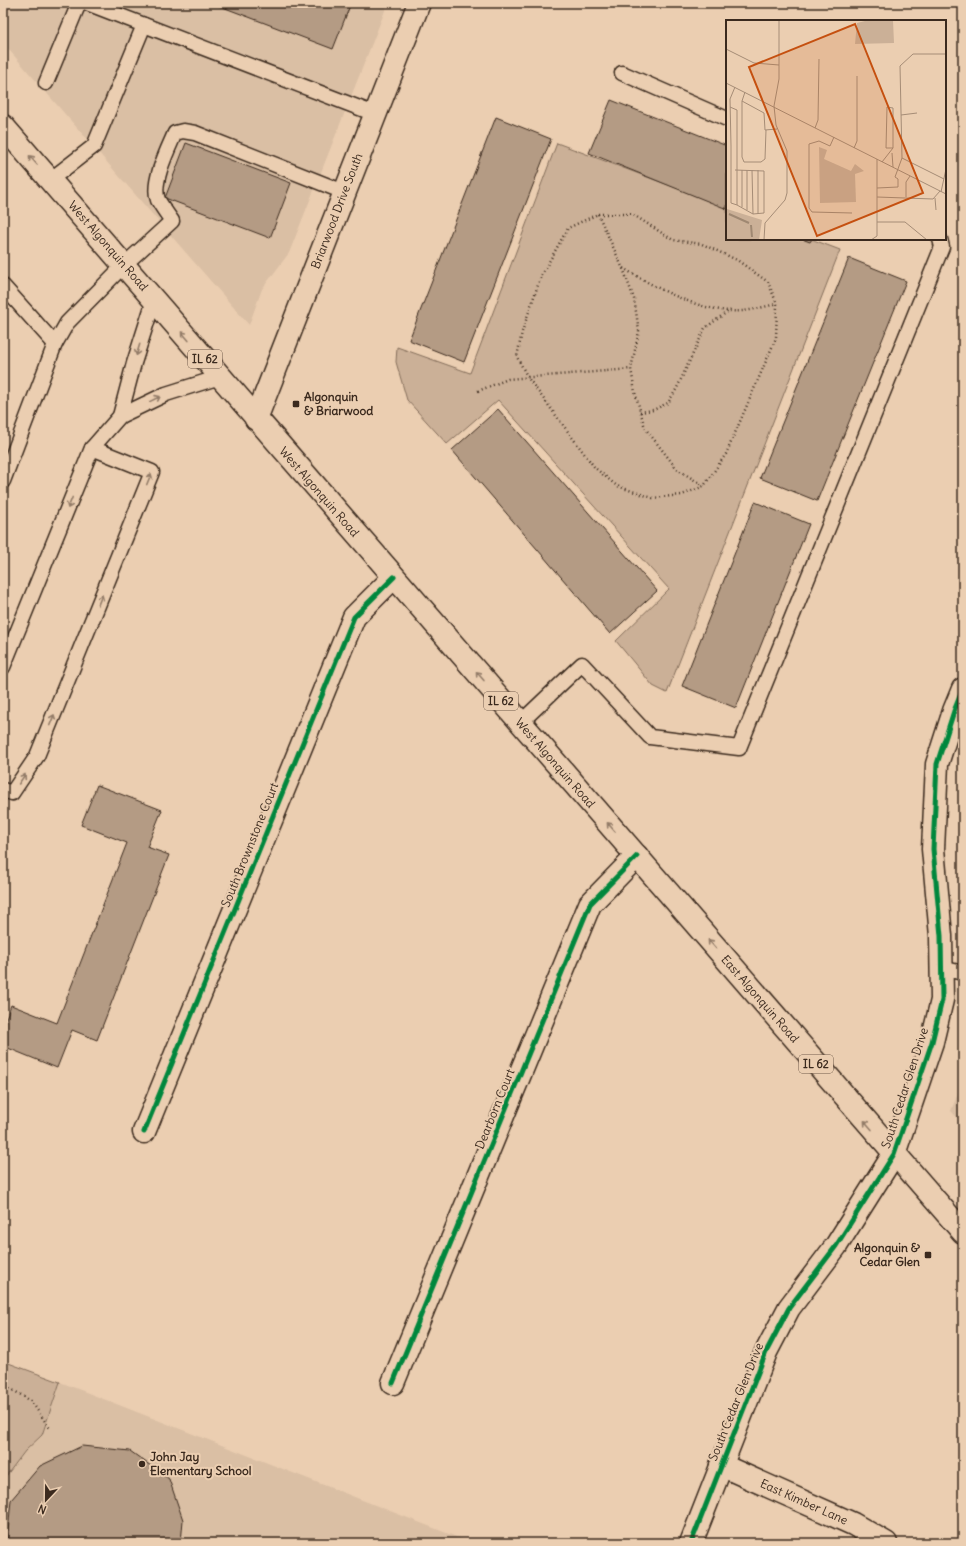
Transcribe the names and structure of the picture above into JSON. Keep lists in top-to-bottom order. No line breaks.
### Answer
{"streets":{"street":["Briarwood Drive South","West Algonquin Road","IL 62","South Brownstone Court","East Algonquin Road","South Cedar Glen Drive","Dearborn Court","East Kimber Lane"]},"crossings":[["Briarwood Drive South","West Algonquin Road"],["West Algonquin Road","South Brownstone Court"],["West Algonquin Road","East Algonquin Road"],["West Algonquin Road","Dearborn Court"],["East Algonquin Road","South Cedar Glen Drive"],["East Algonquin Road","Dearborn Court"],["South Cedar Glen Drive","East Kimber Lane"]],"one_way":["West Algonquin Road","East Algonquin Road"],"places":{"transit":["Algonquin & Briarwood","Algonquin & Cedar Glen"],"other":["John Jay Elementary School"]},"north":"bottom"}
